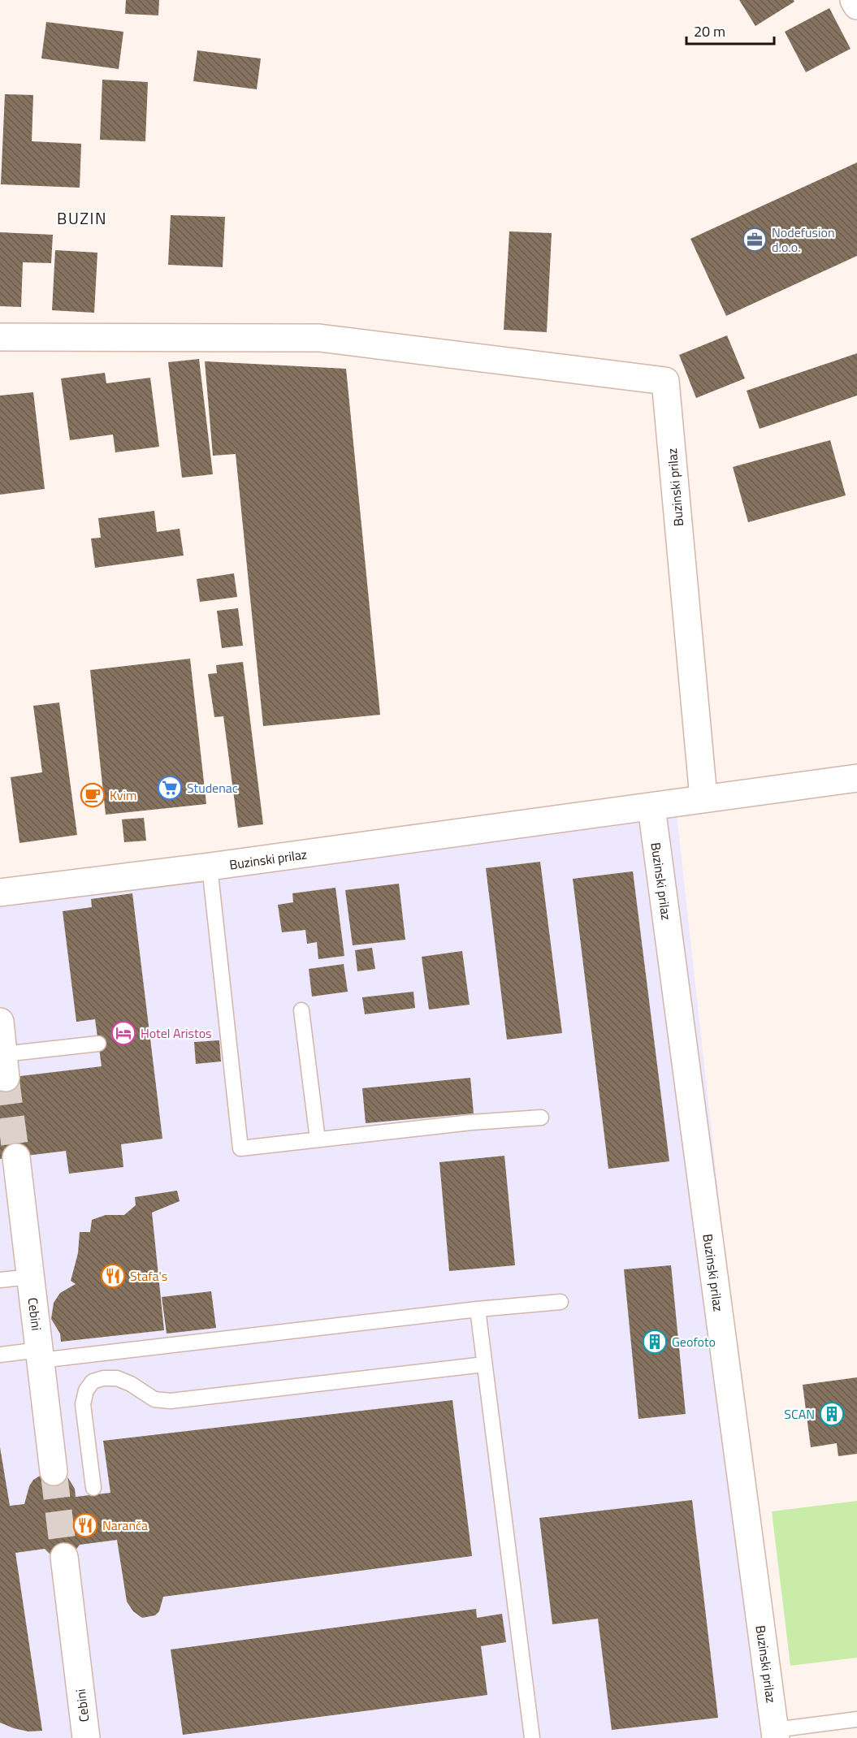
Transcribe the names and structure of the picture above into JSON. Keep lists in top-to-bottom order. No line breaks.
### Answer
{"streets":{"street":["Buzinski prilaz","Cebini"]},"districts":["BUZIN"],"places":{"office":["Nodefusion d.o.o."],"supermarket":["Studenac"],"cafe":["Kvim"],"hotel":["Hotel Aristos"],"restaurant":["Stafa's","Naranča"],"building":["Geofoto","SCAN"]},"scale_bar":"20 m"}
